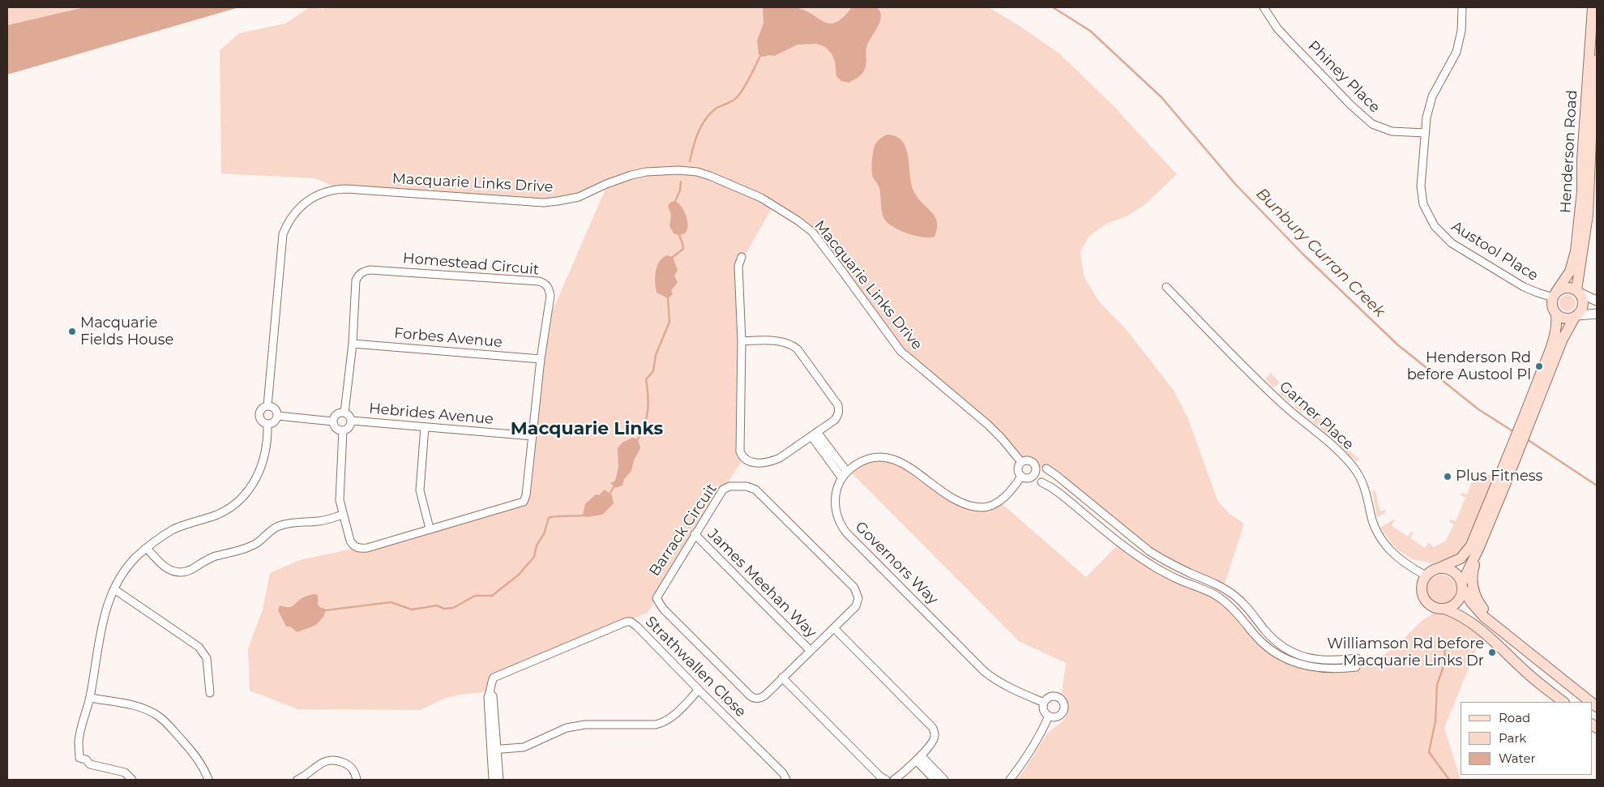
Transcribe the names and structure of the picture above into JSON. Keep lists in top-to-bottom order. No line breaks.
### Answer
{"streets":{"main road":["Henderson Road"],"street":["Phiney Place","Macquarie Links Drive","Austool Place","Homestead Circuit","Forbes Avenue","Hebrides Avenue","Garner Place","Barrack Circuit","Governors Way","James Meehan Way","Strathwallen Close"]},"crossings":[["Phiney Place","Austool Place"],["Henderson Road","Austool Place"],["Macquarie Links Drive","Governors Way"],["Homestead Circuit","Forbes Avenue"],["Homestead Circuit","Hebrides Avenue"],["Barrack Circuit","James Meehan Way"]],"districts":["Macquarie Links"],"water":["Bunbury Curran Creek"],"places":["Macquarie Fields House","Henderson Rd before Austool Pl","Plus Fitness","Williamson Rd before Macquarie Links Dr"],"legend":["Road","Park","Water"]}
